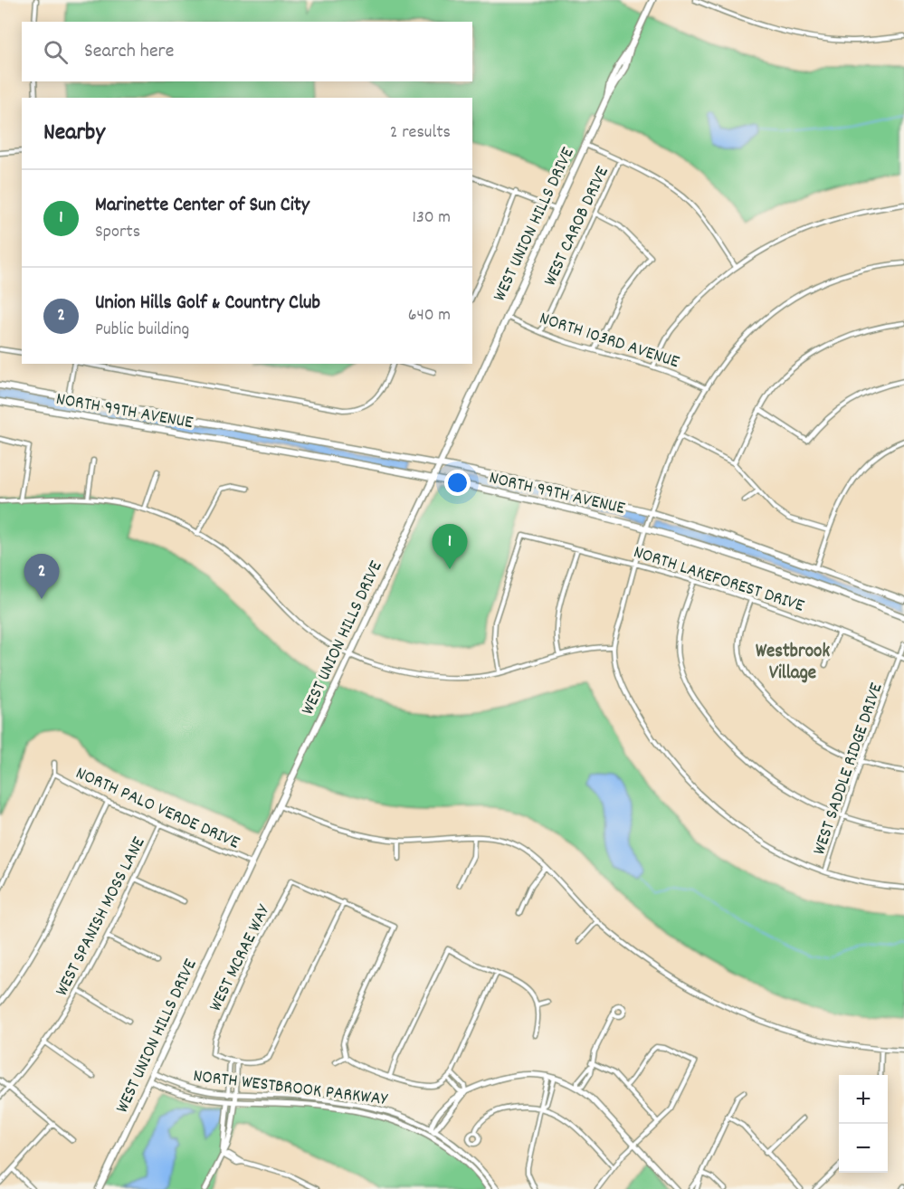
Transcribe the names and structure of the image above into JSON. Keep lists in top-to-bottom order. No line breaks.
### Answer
{"streets":{"main road":["WEST UNION HILLS DRIVE","NORTH 99TH AVENUE"],"street":["WEST CAROB DRIVE","NORTH 103RD AVENUE","NORTH LAKEFOREST DRIVE","WEST SADDLE RIDGE DRIVE","NORTH PALO VERDE DRIVE","WEST SPANISH MOSS LANE","WEST MCRAE WAY","NORTH WESTBROOK PARKWAY"]},"crossings":[["WEST UNION HILLS DRIVE","NORTH 103RD AVENUE"],["WEST UNION HILLS DRIVE","NORTH 99TH AVENUE"],["WEST UNION HILLS DRIVE","NORTH PALO VERDE DRIVE"],["WEST UNION HILLS DRIVE","NORTH WESTBROOK PARKWAY"],["WEST CAROB DRIVE","NORTH 103RD AVENUE"],["NORTH LAKEFOREST DRIVE","WEST SADDLE RIDGE DRIVE"],["NORTH PALO VERDE DRIVE","WEST SPANISH MOSS LANE"]],"districts":["Westbrook Village"],"page":{"search":"Search here","heading":["Nearby","2 results"],"list":[{"mark":"1","name":"Marinette Center of Sun City","note":"Sports","value":"130 m"},{"mark":"2","name":"Union Hills Golf & Country Club","note":"Public building","value":"640 m"}],"pins":["1","2"],"map_buttons":["+","−"]}}
